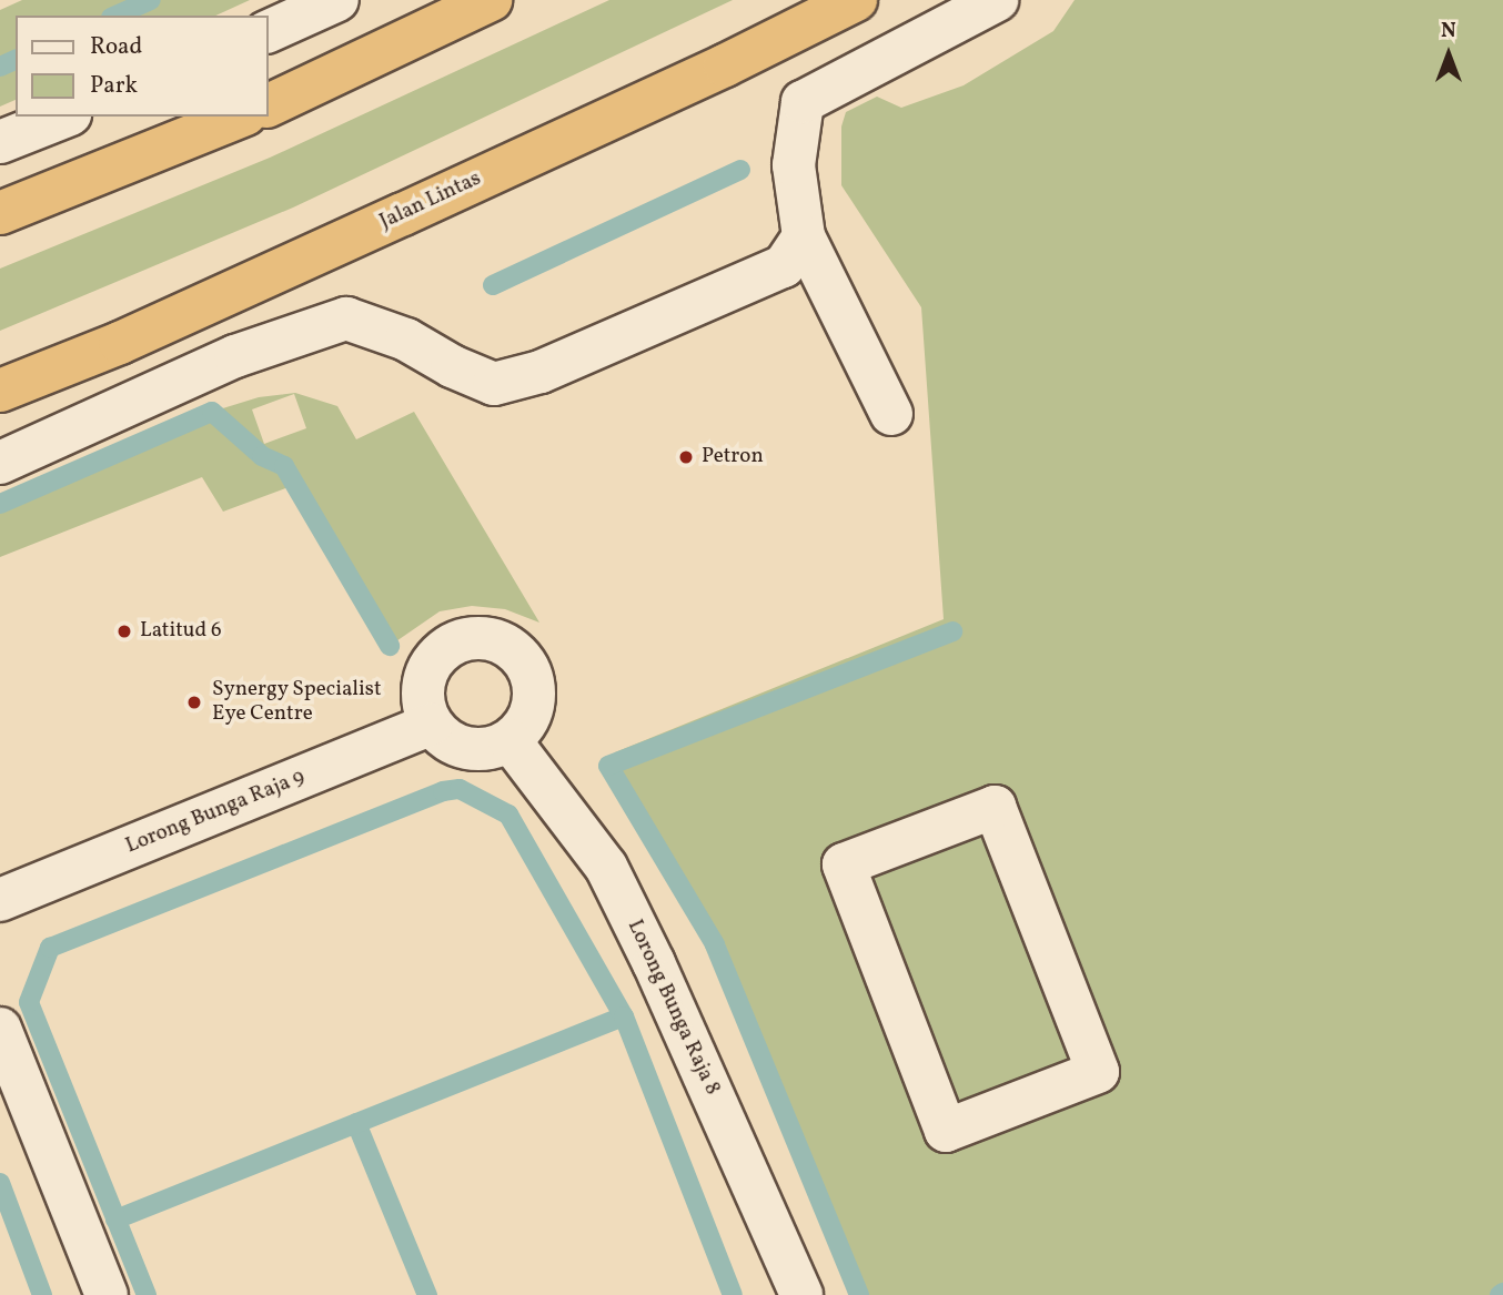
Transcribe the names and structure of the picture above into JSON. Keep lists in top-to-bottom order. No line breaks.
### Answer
{"streets":{"highway":["Jalan Lintas"],"street":["Lorong Bunga Raja 9","Lorong Bunga Raja 8"]},"crossings":[["Lorong Bunga Raja 9","Lorong Bunga Raja 8"]],"places":["Petron","Latitud 6","Synergy Specialist Eye Centre"],"legend":["Road","Park"],"north":"top"}
